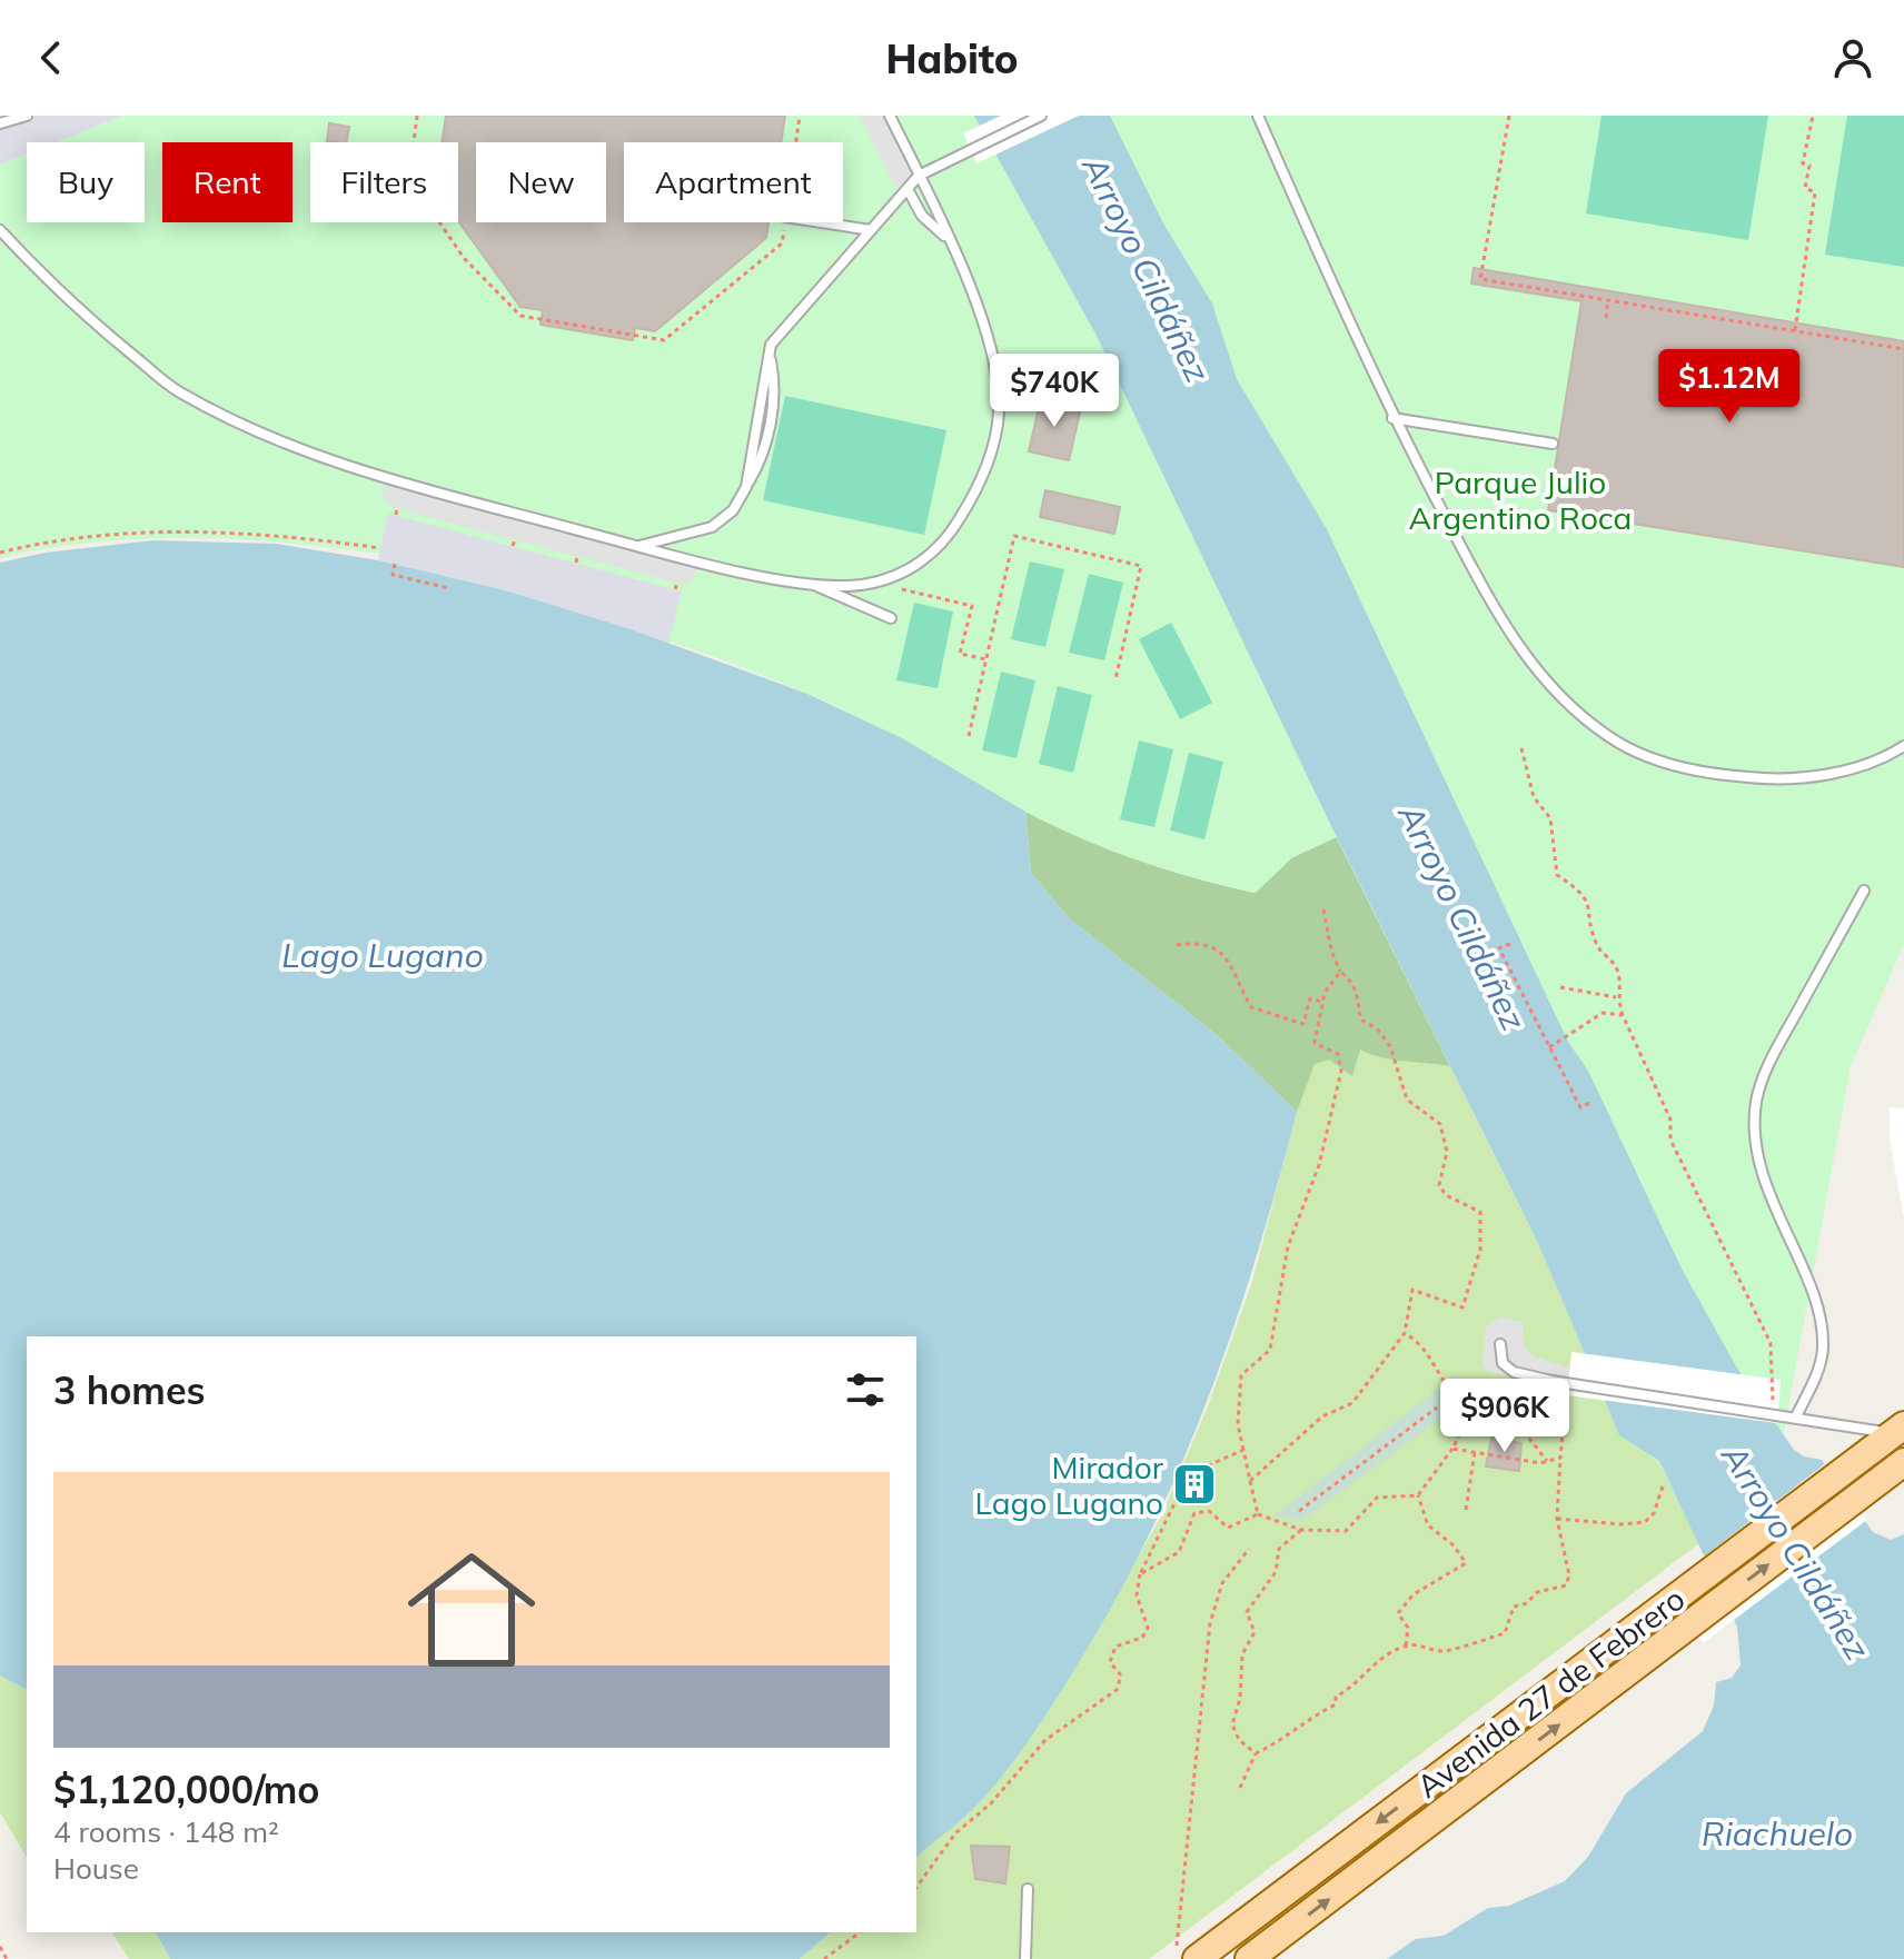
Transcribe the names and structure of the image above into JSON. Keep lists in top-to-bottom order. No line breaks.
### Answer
{"streets":{"main road":["Avenida 27 de Febrero"]},"water":["Arroyo Cildáñez","Lago Lugano","Riachuelo"],"parks":["Parque Julio Argentino Roca"],"places":{"building":["Mirador Lago Lugano"]},"page":{"header":"Habito","chip":["Buy","Rent","Filters","New","Apartment"],"price":["$1.12M","$740K","$906K"],"heading":"3 homes","list":[{"name":"$1,120,000/mo","note":"4 rooms · 148 m² · House"}]}}
